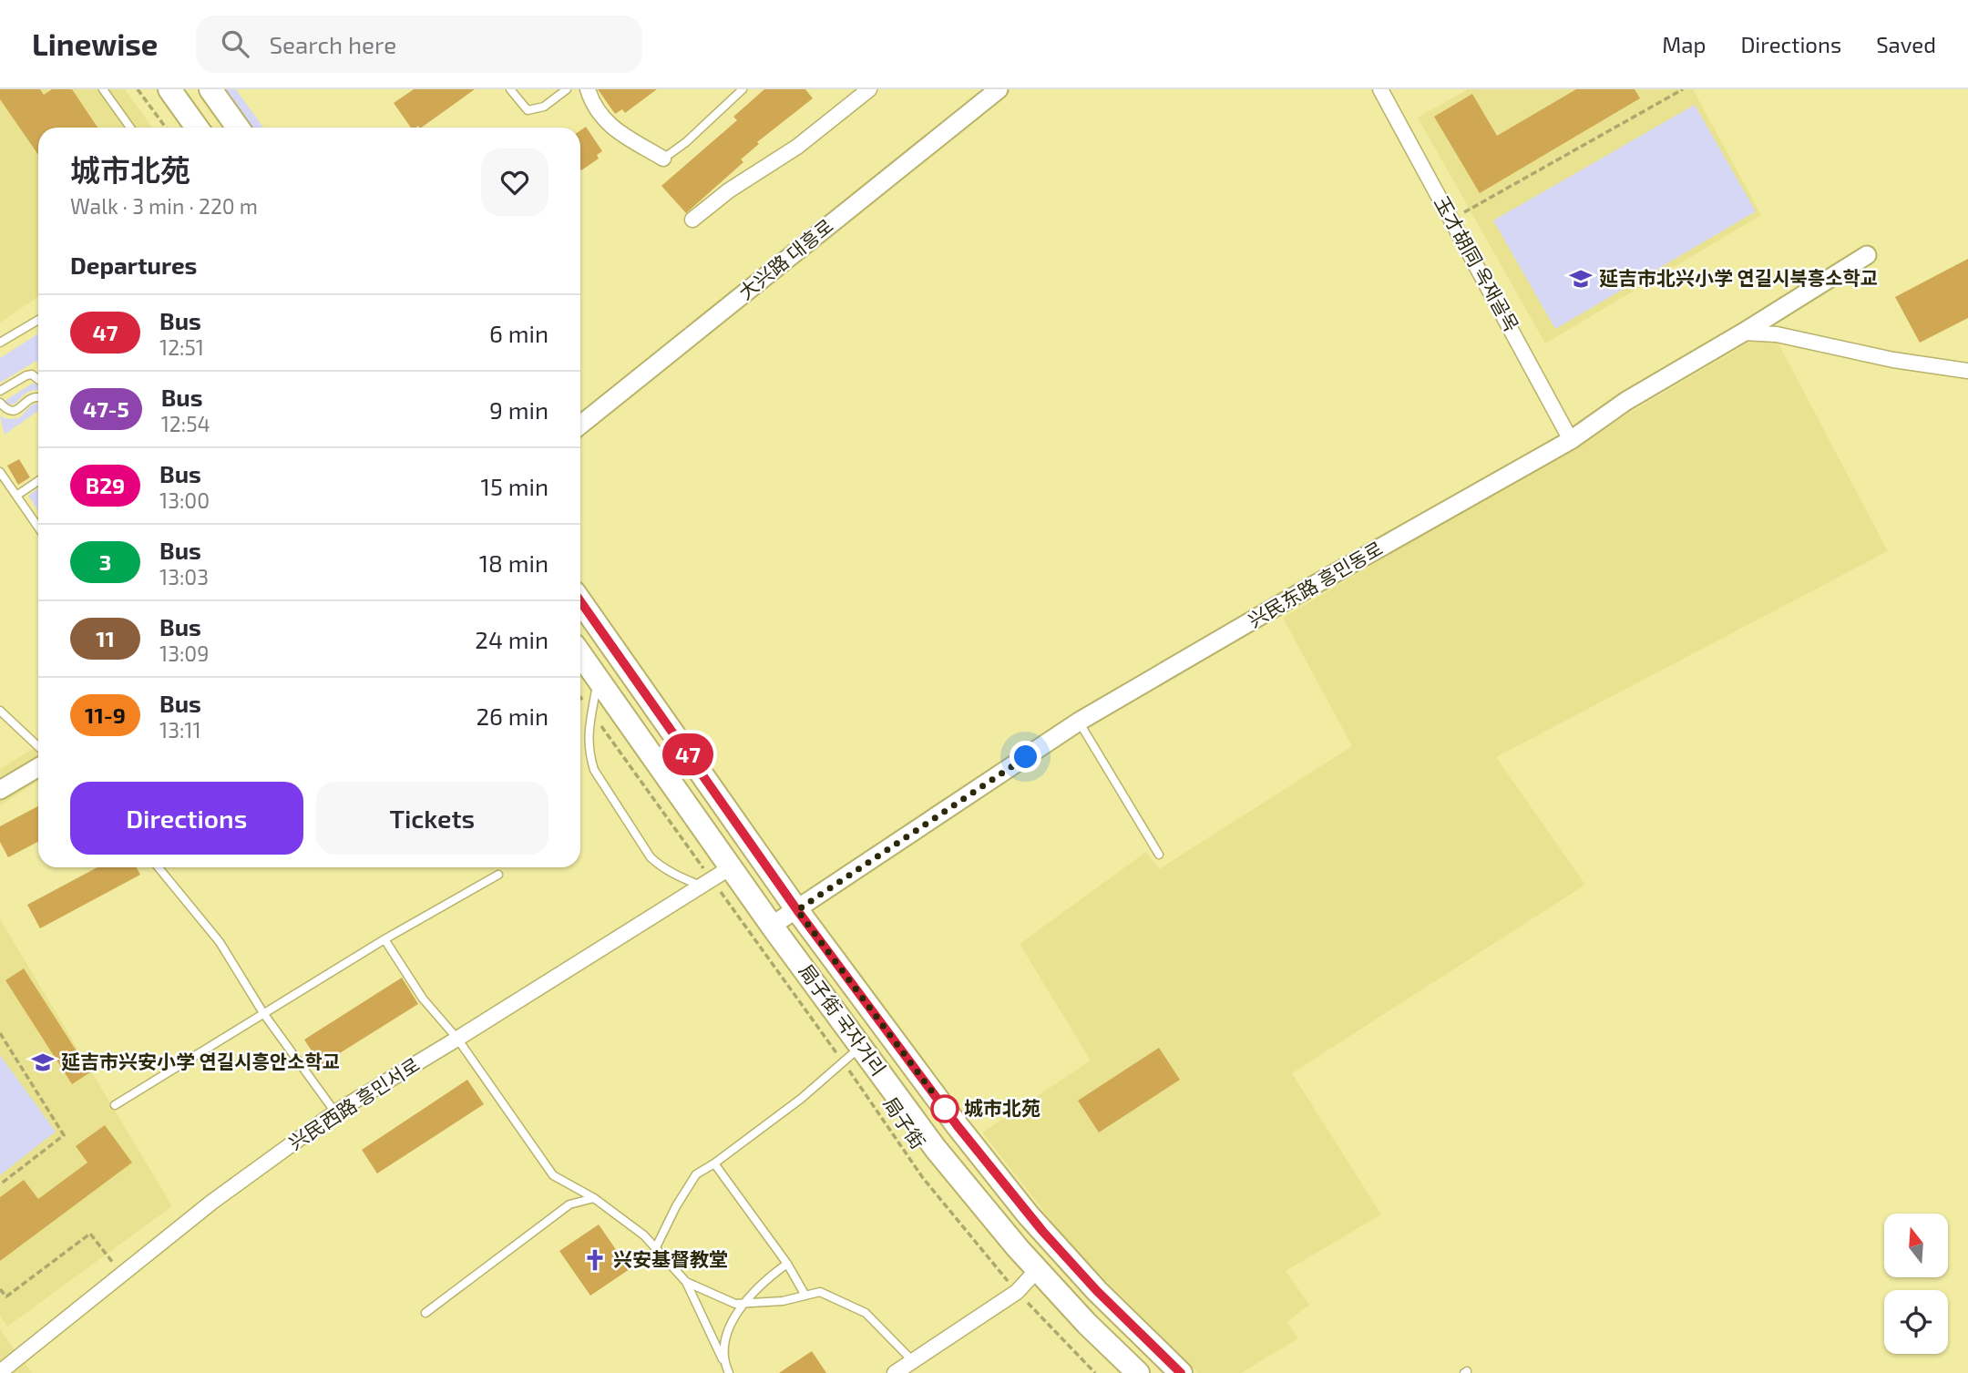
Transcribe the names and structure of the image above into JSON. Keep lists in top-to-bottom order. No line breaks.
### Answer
{"streets":{"main road":["局子街 국자거리"],"street":["大兴路 대흥로","玉才胡同 옥재골목","兴民东路 흥민동로","兴民西路 흥민서로"],"path":["局子街"]},"crossings":[["玉才胡同 옥재골목","兴民东路 흥민동로"],["兴民东路 흥민동로","局子街 국자거리"],["局子街 국자거리","兴民西路 흥민서로"],["兴民西路 흥민서로","局子街"]],"places":{"school or university":["延吉市北兴小学 연길시북흥소학교","延吉市兴安小学 연길시흥안소학교"],"other":["城市北苑"],"church":["兴安基督教堂"]},"lines":["bus line 47"],"north":"top","page":{"header":"Linewise","search":"Search here","nav":["Map","Directions","Saved"],"on_map":"47","heading":[["城市北苑","Walk · 3 min · 220 m"],"Departures"],"list":[{"mark":"47","name":"Bus","note":"12:51","value":"6 min"},{"mark":"47-5","name":"Bus","note":"12:54","value":"9 min"},{"mark":"B29","name":"Bus","note":"13:00","value":"15 min"},{"mark":"3","name":"Bus","note":"13:03","value":"18 min"},{"mark":"11","name":"Bus","note":"13:09","value":"24 min"},{"mark":"11-9","name":"Bus","note":"13:11","value":"26 min"}],"buttons":["Directions","Tickets"]}}
